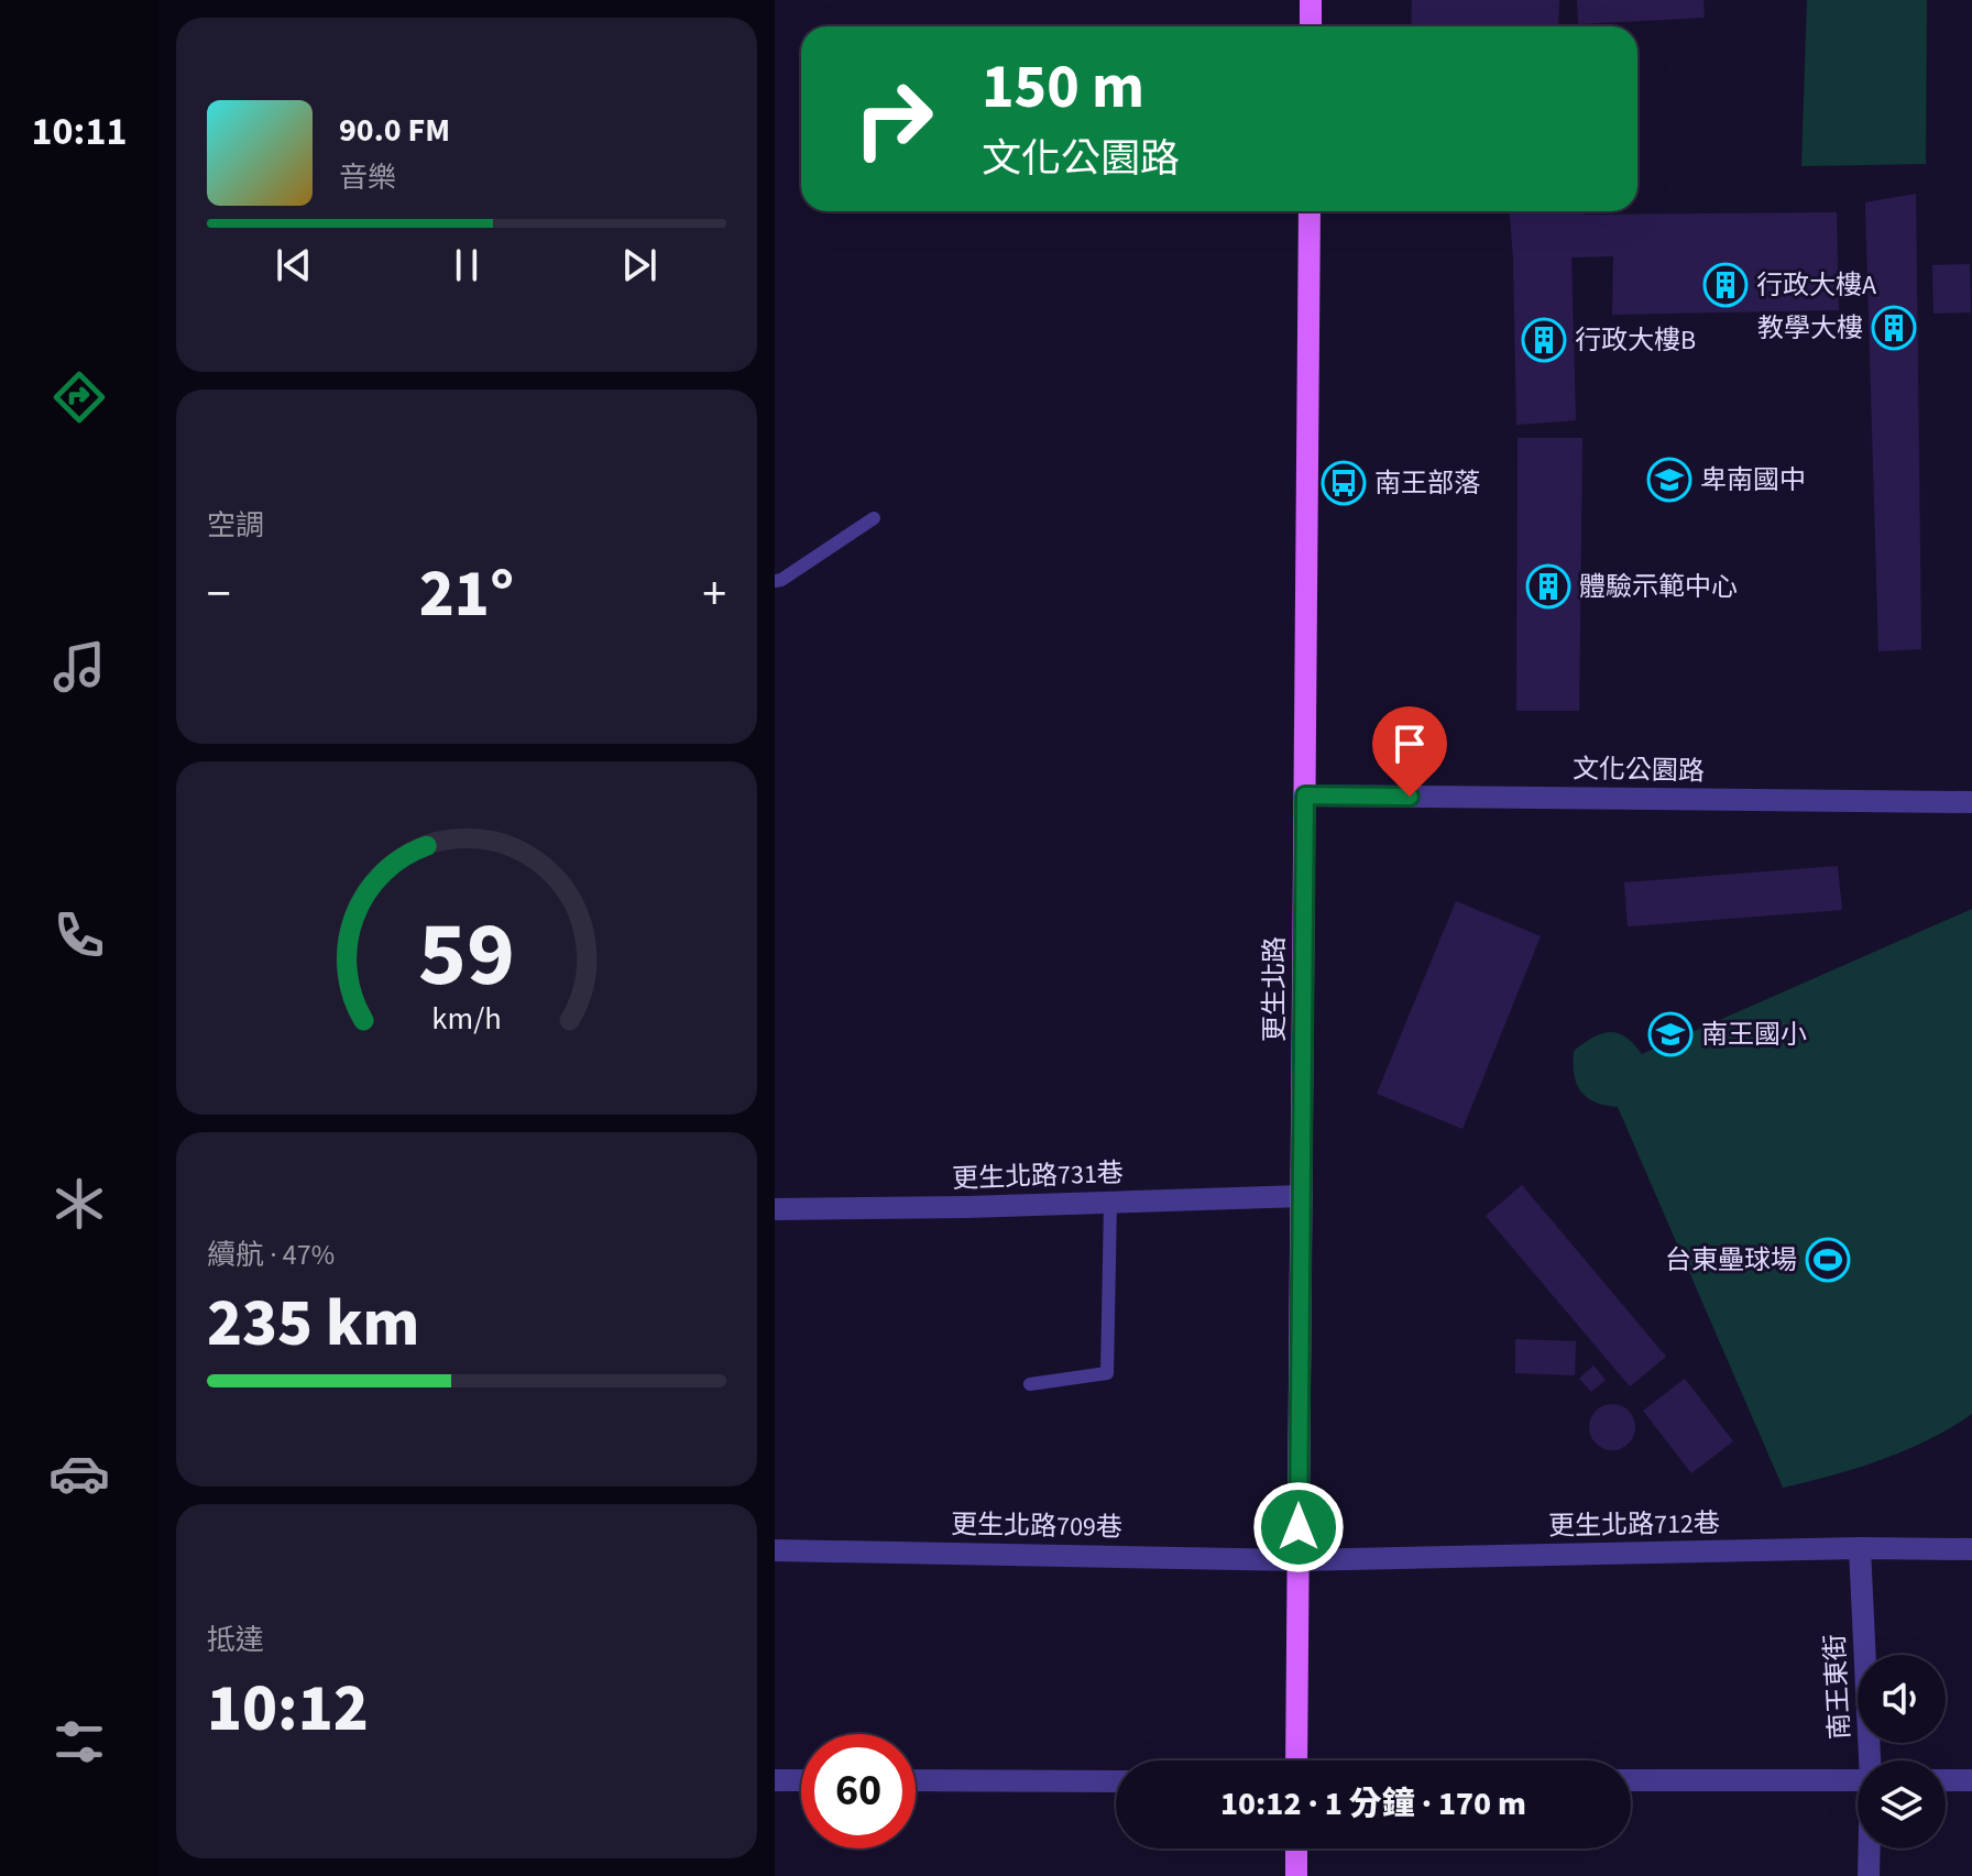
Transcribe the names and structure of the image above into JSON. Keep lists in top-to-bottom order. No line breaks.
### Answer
{"streets":{"main road":["更生北路"],"street":["文化公園路","更生北路731巷","更生北路712巷","更生北路709巷","南王東街"]},"crossings":[["文化公園路","更生北路"],["更生北路","更生北路731巷"],["更生北路","更生北路712巷"],["更生北路","更生北路709巷"],["更生北路712巷","更生北路709巷"],["更生北路712巷","南王東街"]],"places":{"building":["行政大樓A","教學大樓","行政大樓B","體驗示範中心"],"school or university":["卑南國中","南王國小"],"bus stop":["南王部落"],"sports":["台東壘球場"]},"page":{"tabs":"10:11","turn":["150 m","文化公園路"],"song":["90.0 FM","音樂"],"tile":["空調",["續航 · 47%","235 km"],["抵達","10:12"]],"heat":["−","21°","+"],"limit":"60","trip":"10:12 · 1 分鐘 · 170 m","gauge":["59","km/h"]}}
